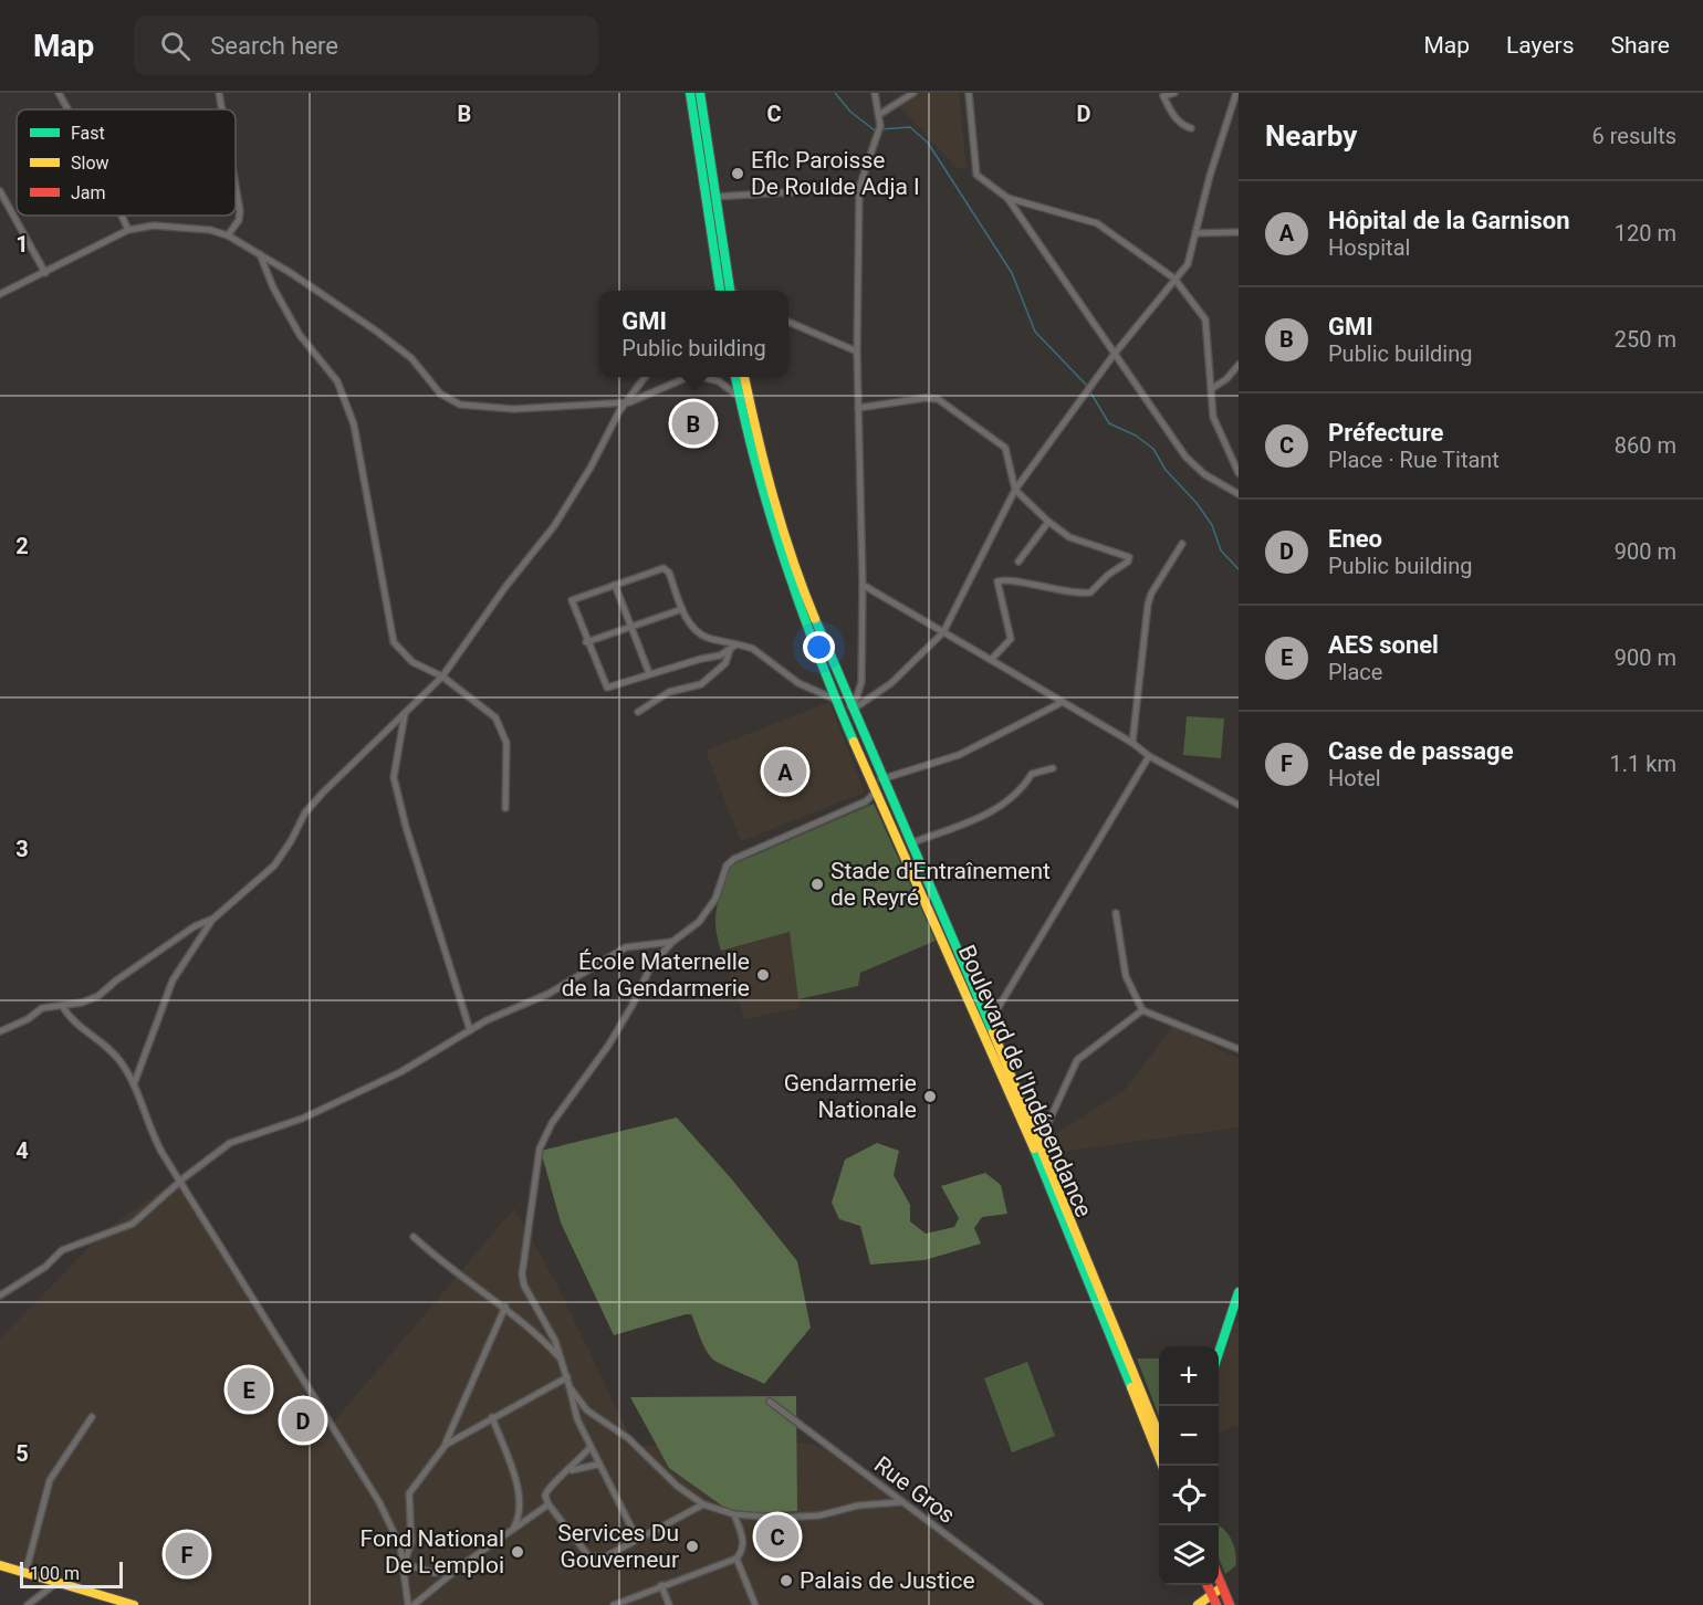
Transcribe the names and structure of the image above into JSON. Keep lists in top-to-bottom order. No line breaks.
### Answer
{"streets":{"main road":["Boulevard de l'Indépendance"],"street":["Rue Gros"]},"places":["Eflc Paroisse De Roulde Adja I","Stade d'Entraînement de Reyré","École Maternelle de la Gendarmerie","Gendarmerie Nationale","Services Du Gouverneur","Fond National De L'emploi","Palais de Justice"],"legend":["Fast","Slow","Jam"],"scale_bar":"100 m","page":{"header":"Map","search":"Search here","nav":["Map","Layers","Share"],"heading":["Nearby","6 results"],"list":[{"mark":"A","name":"Hôpital de la Garnison","note":"Hospital","value":"120 m"},{"mark":"B","name":"GMI","note":"Public building","value":"250 m"},{"mark":"C","name":"Préfecture","note":"Place · Rue Titant","value":"860 m"},{"mark":"D","name":"Eneo","note":"Public building","value":"900 m"},{"mark":"E","name":"AES sonel","note":"Place","value":"900 m"},{"mark":"F","name":"Case de passage","note":"Hotel","value":"1.1 km"}],"popup":["GMI","Public building"],"pins":["B","A","E","D","C","F"],"map_buttons":["+","−"],"scale":"100 m"},"grid":{"columns":["B","C","D"],"rows":["1","2","3","4","5"]}}
